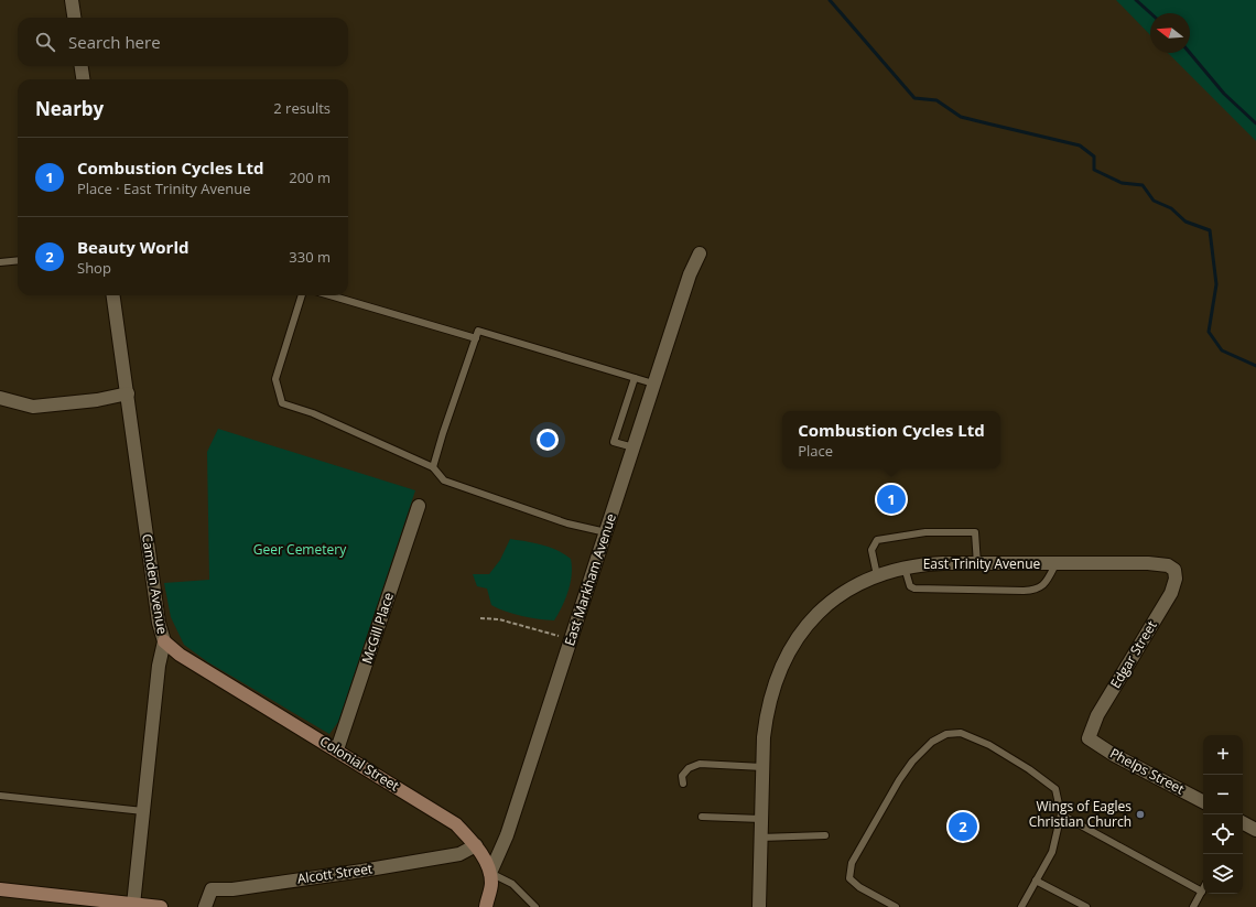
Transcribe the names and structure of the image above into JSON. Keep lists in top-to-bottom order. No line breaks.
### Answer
{"streets":{"street":["East Trinity Avenue","East Markham Avenue","Camden Avenue","McGill Place","Edgar Street","Colonial Street","Phelps Street","Alcott Street"]},"crossings":[["East Trinity Avenue","Edgar Street"],["East Markham Avenue","Colonial Street"],["Camden Avenue","Colonial Street"],["McGill Place","Colonial Street"],["Edgar Street","Phelps Street"],["Colonial Street","Alcott Street"]],"parks":["Geer Cemetery"],"places":["Wings of Eagles Christian Church"],"north":"left","page":{"search":"Search here","heading":["Nearby","2 results"],"list":[{"mark":"1","name":"Combustion Cycles Ltd","note":"Place · East Trinity Avenue","value":"200 m"},{"mark":"2","name":"Beauty World","note":"Shop","value":"330 m"}],"popup":["Combustion Cycles Ltd","Place"],"pins":["1","2"],"map_buttons":["+","−"]}}
